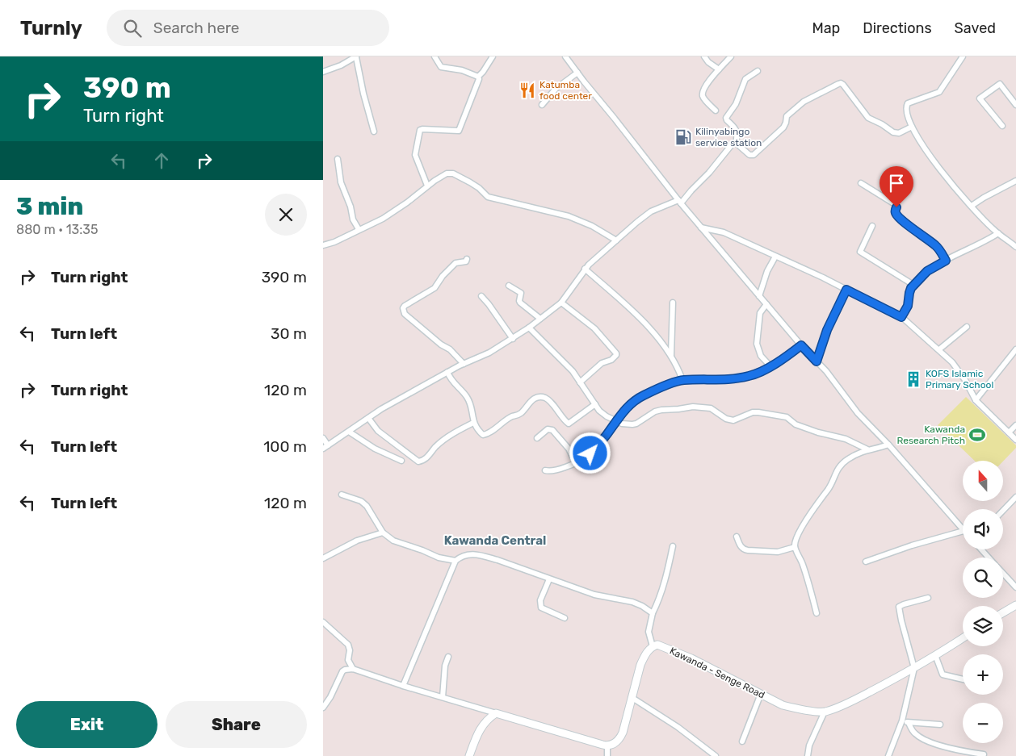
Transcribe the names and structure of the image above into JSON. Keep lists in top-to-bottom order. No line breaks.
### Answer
{"streets":{"street":["Kawanda - Senge Road"]},"districts":["Kawanda Central"],"places":{"restaurant":["Katumba food center"],"fuel station":["Kilinyabingo service station"],"building":["KOFS Islamic Primary School"],"sports":["Kawanda Research Pitch"]},"north":"top","page":{"header":"Turnly","search":"Search here","nav":["Map","Directions","Saved"],"turn":["390 m","Turn right"],"heading":["3 min","880 m · 13:35"],"list":[{"name":"Turn right","value":"390 m"},{"name":"Turn left","value":"30 m"},{"name":"Turn right","value":"120 m"},{"name":"Turn left","value":"100 m"},{"name":"Turn left","value":"120 m"}],"map_buttons":["+","−"],"buttons":["Exit","Share"]}}
